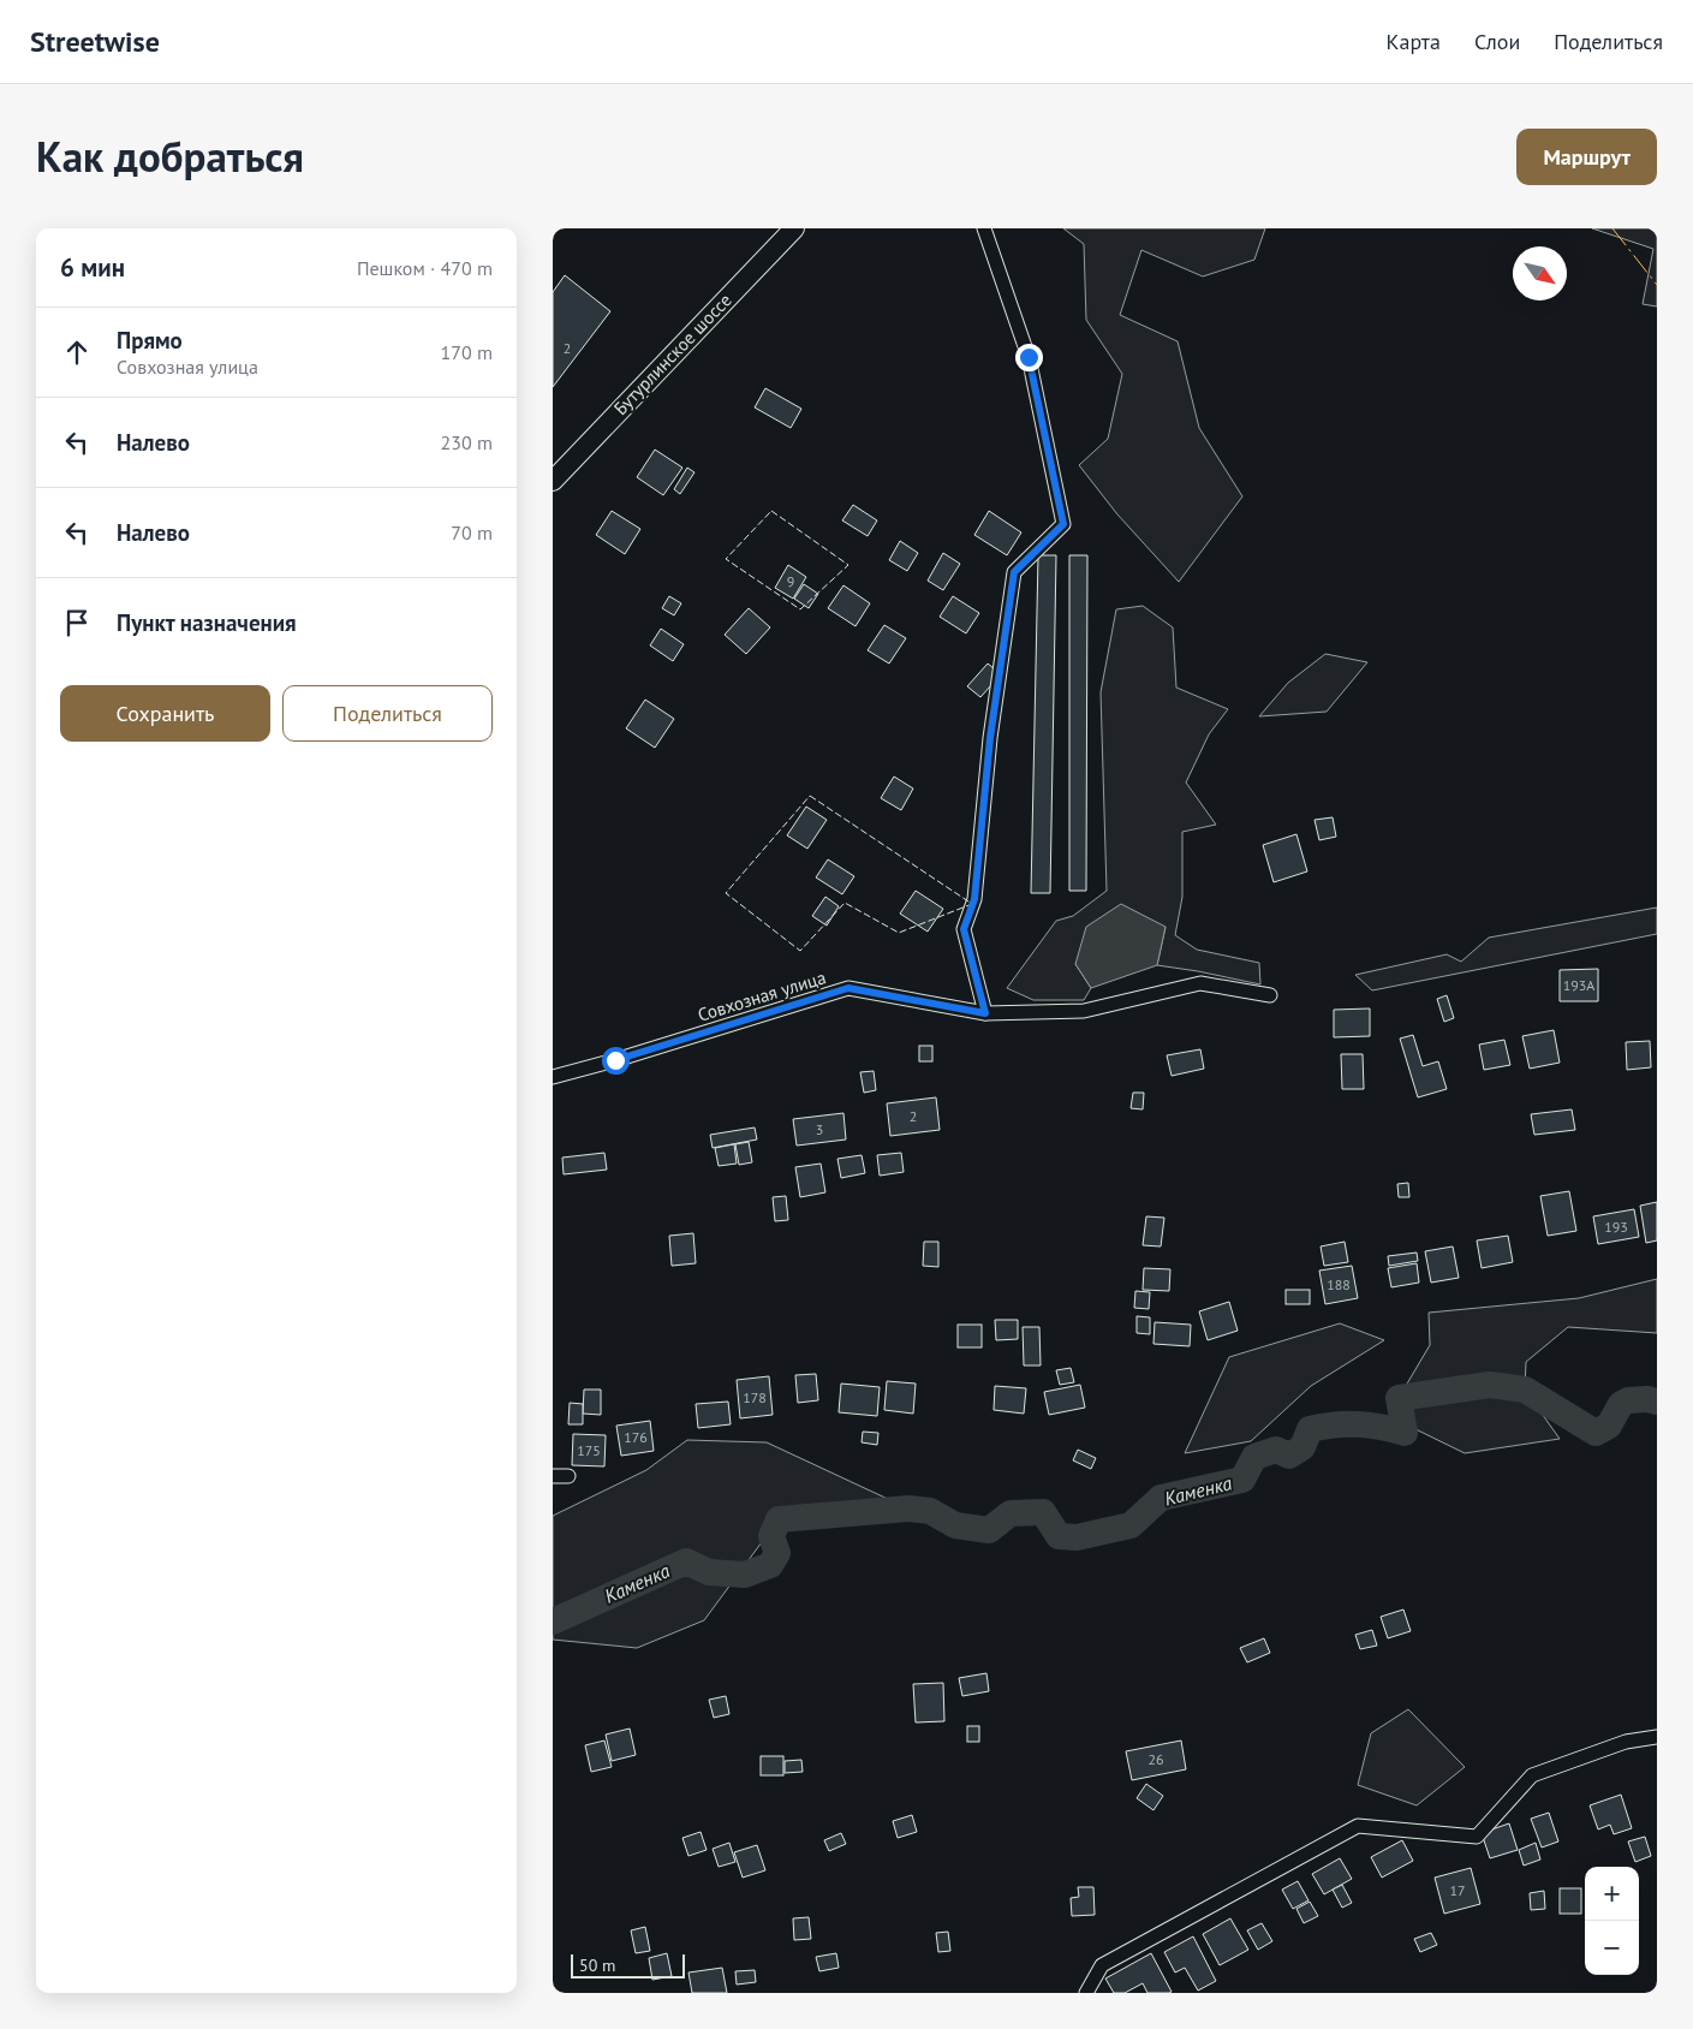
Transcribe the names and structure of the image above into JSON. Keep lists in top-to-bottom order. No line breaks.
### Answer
{"streets":{"main road":["Бутурлинское шоссе"],"street":["Совхозная улица"]},"water":["Каменка"],"house_numbers":["2","9","193А","2","3","193","188","178","176","175","26","17"],"scale_bar":"50 m","north":"bottom right","page":{"header":"Streetwise","nav":["Карта","Слои","Поделиться"],"title":"Как добраться","buttons":["Маршрут",["Сохранить","Поделиться"]],"heading":["6 мин","Пешком · 470 m"],"list":[["Прямо","Совхозная улица","170 m"],["Налево","230 m"],["Налево","70 m"],"Пункт назначения"],"map_buttons":["+","−"],"scale":"50 m"}}
